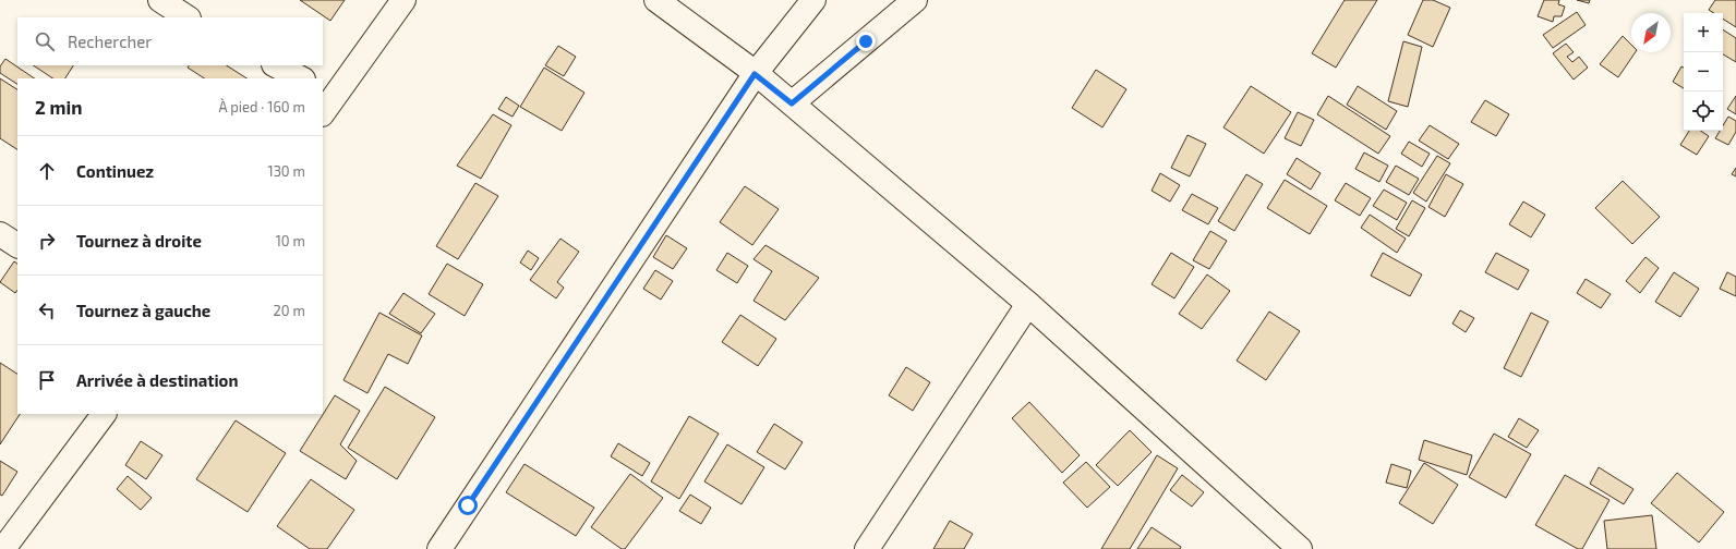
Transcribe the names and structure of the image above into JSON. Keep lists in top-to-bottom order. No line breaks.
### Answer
{"north":"bottom left","page":{"map_buttons":["+","−"],"search":"Rechercher","heading":["2 min","À pied · 160 m"],"list":[["Continuez","130 m"],["Tournez à droite","10 m"],["Tournez à gauche","20 m"],"Arrivée à destination"]}}
